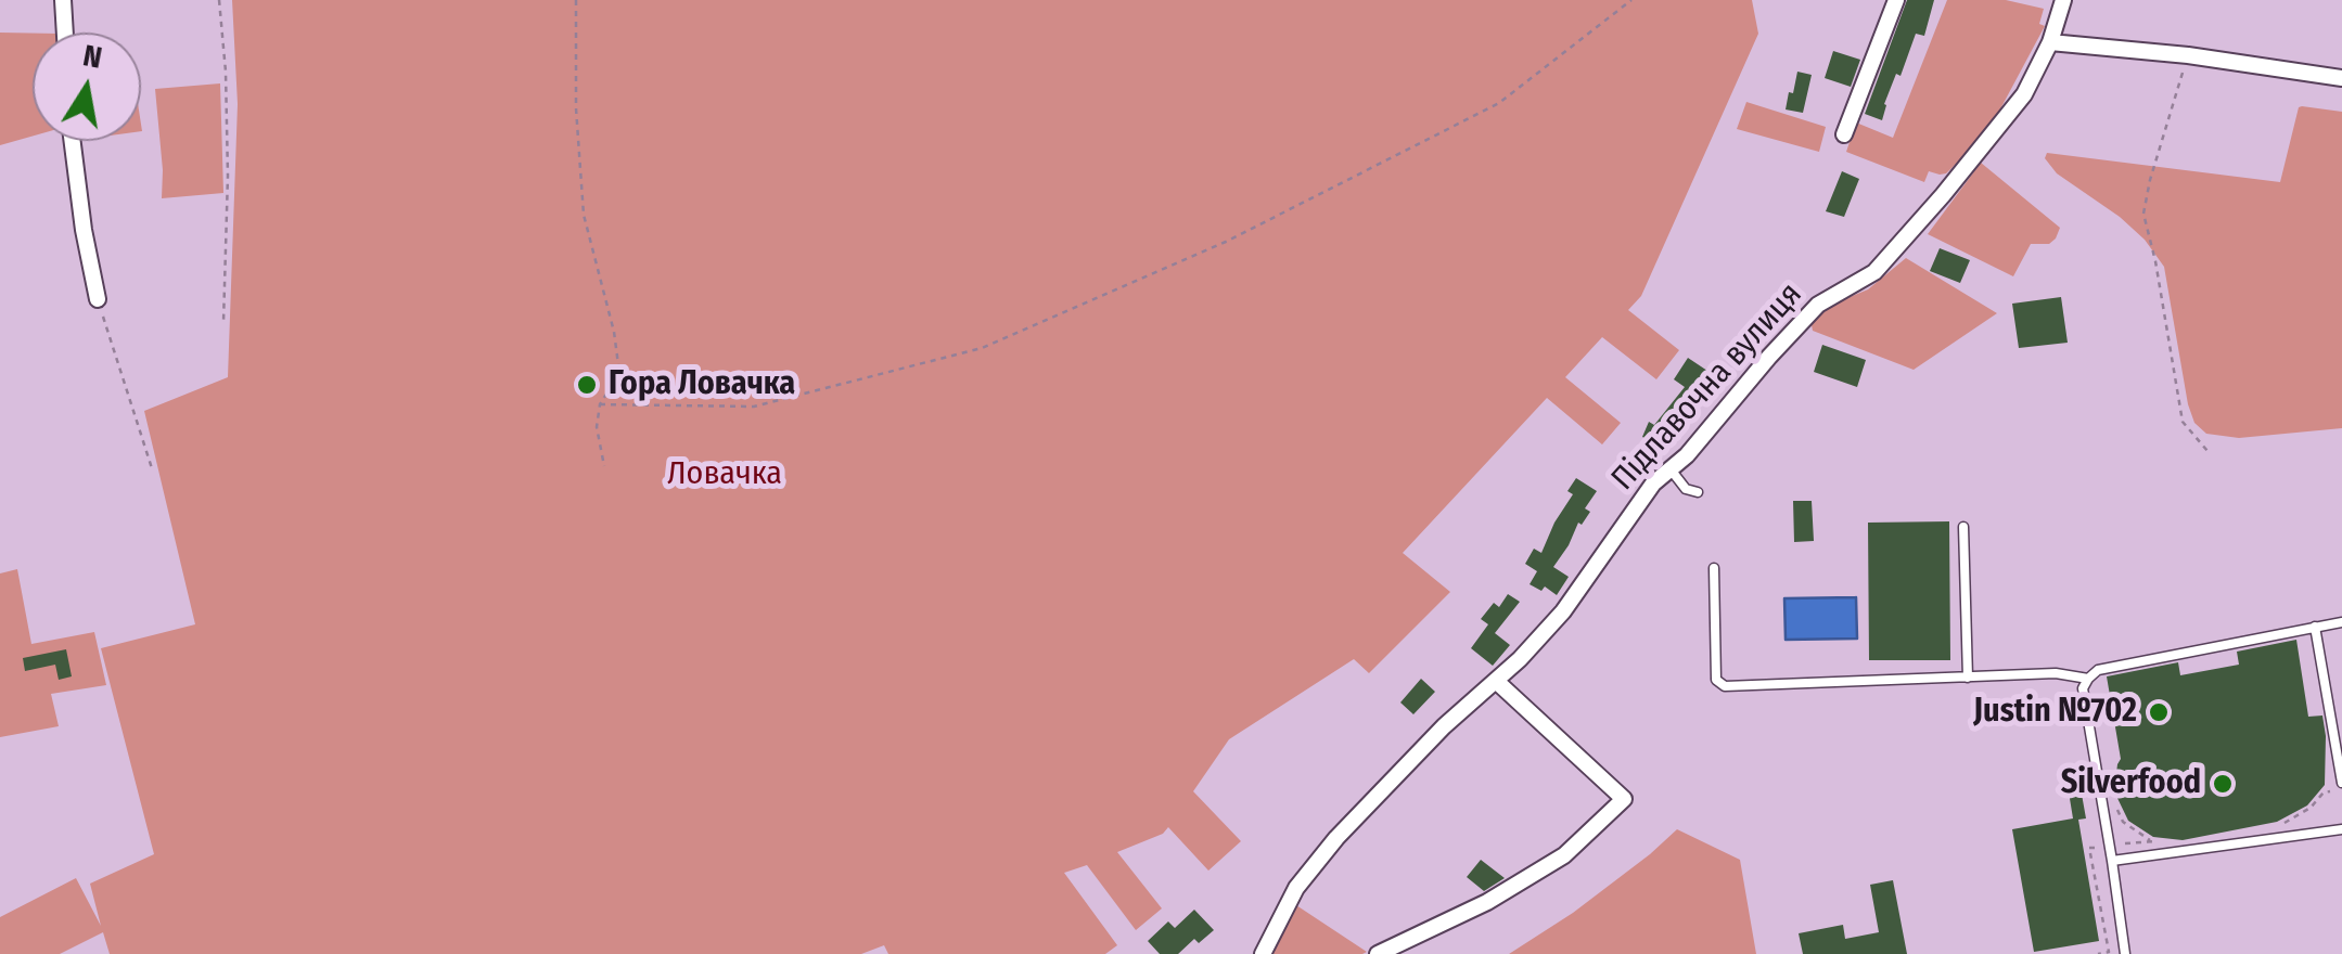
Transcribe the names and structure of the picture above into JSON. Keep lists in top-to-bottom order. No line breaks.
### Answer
{"streets":{"street":["Підлавочна вулиця"]},"parks":["Ловачка"],"places":["Гора Ловачка","Justin №702","Silverfood"],"north":"top"}
